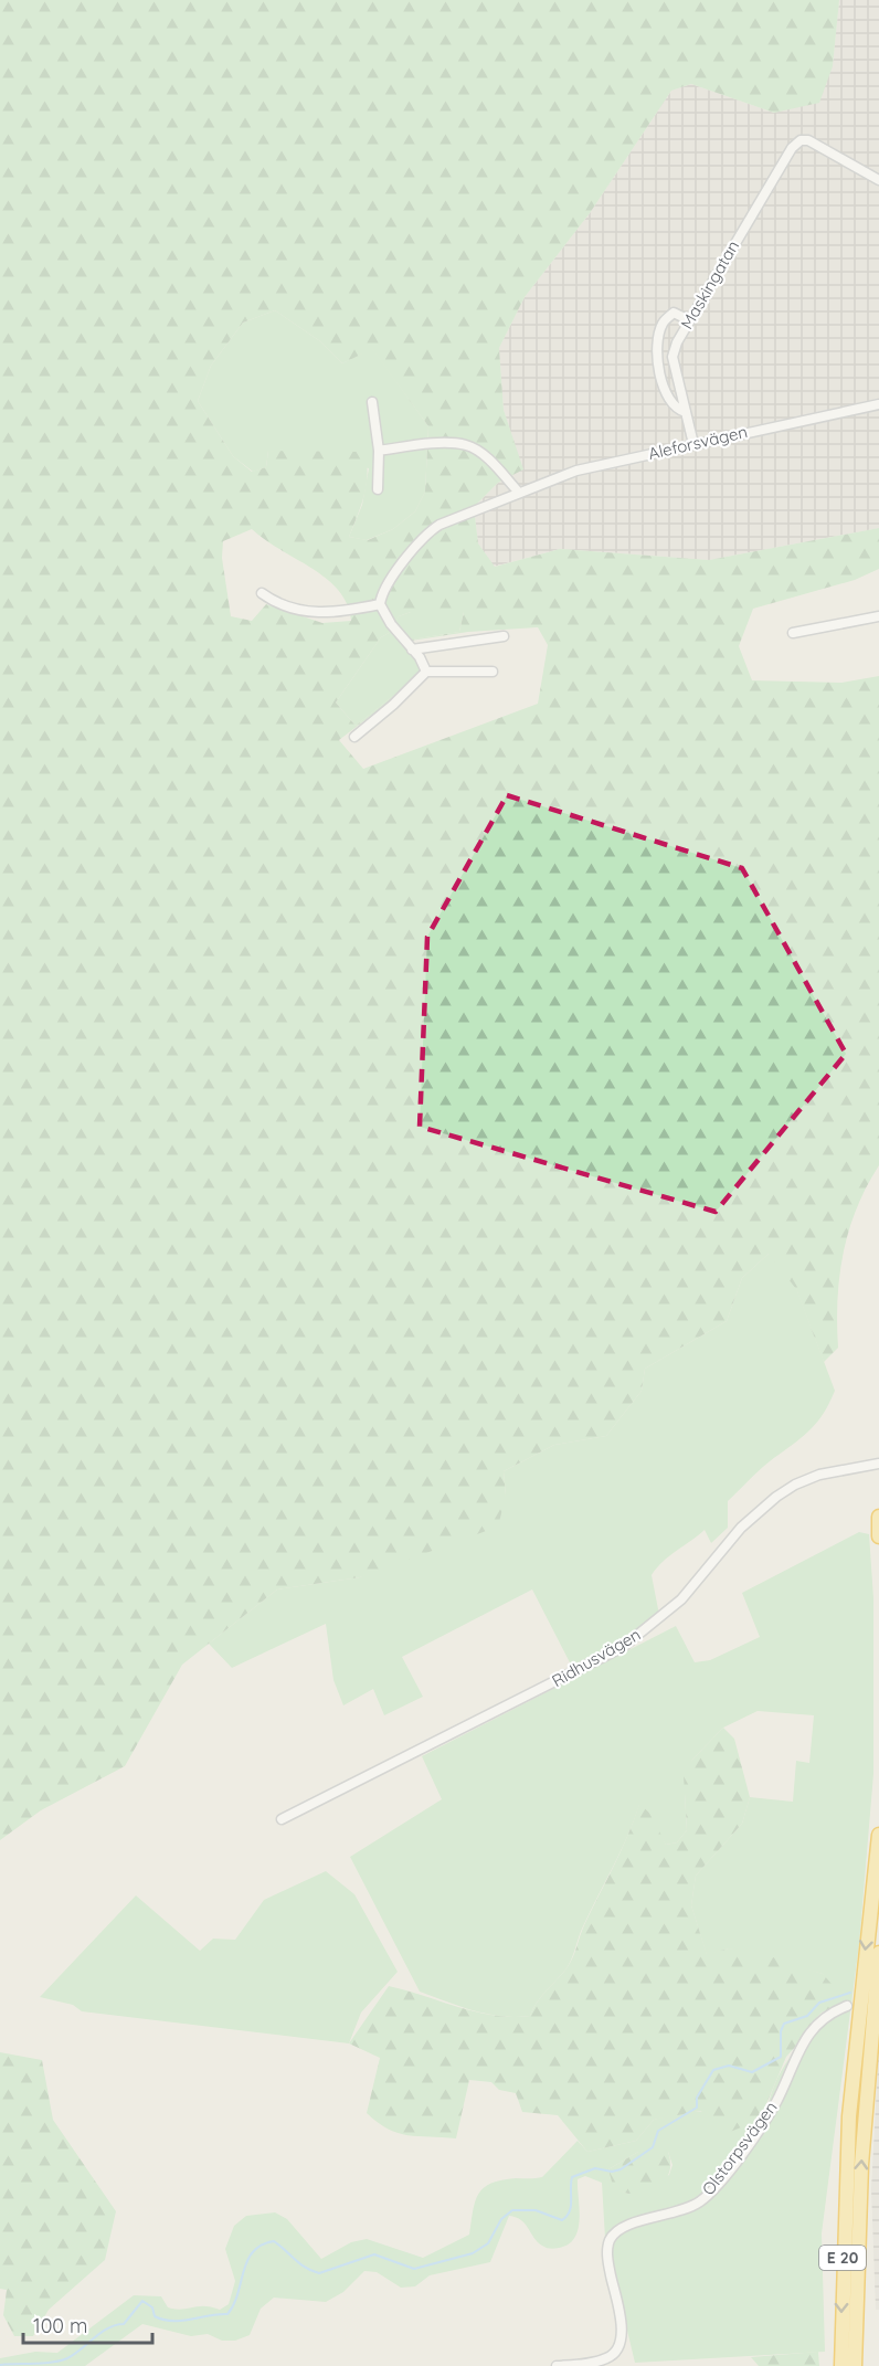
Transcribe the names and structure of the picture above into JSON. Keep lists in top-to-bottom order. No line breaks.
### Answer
{"streets":{"highway":["E 20"],"street":["Maskingatan","Aleforsvägen","Ridhusvägen","Olstorpsvägen"]},"crossings":[["Maskingatan","Aleforsvägen"]],"scale_bar":"100 m"}
